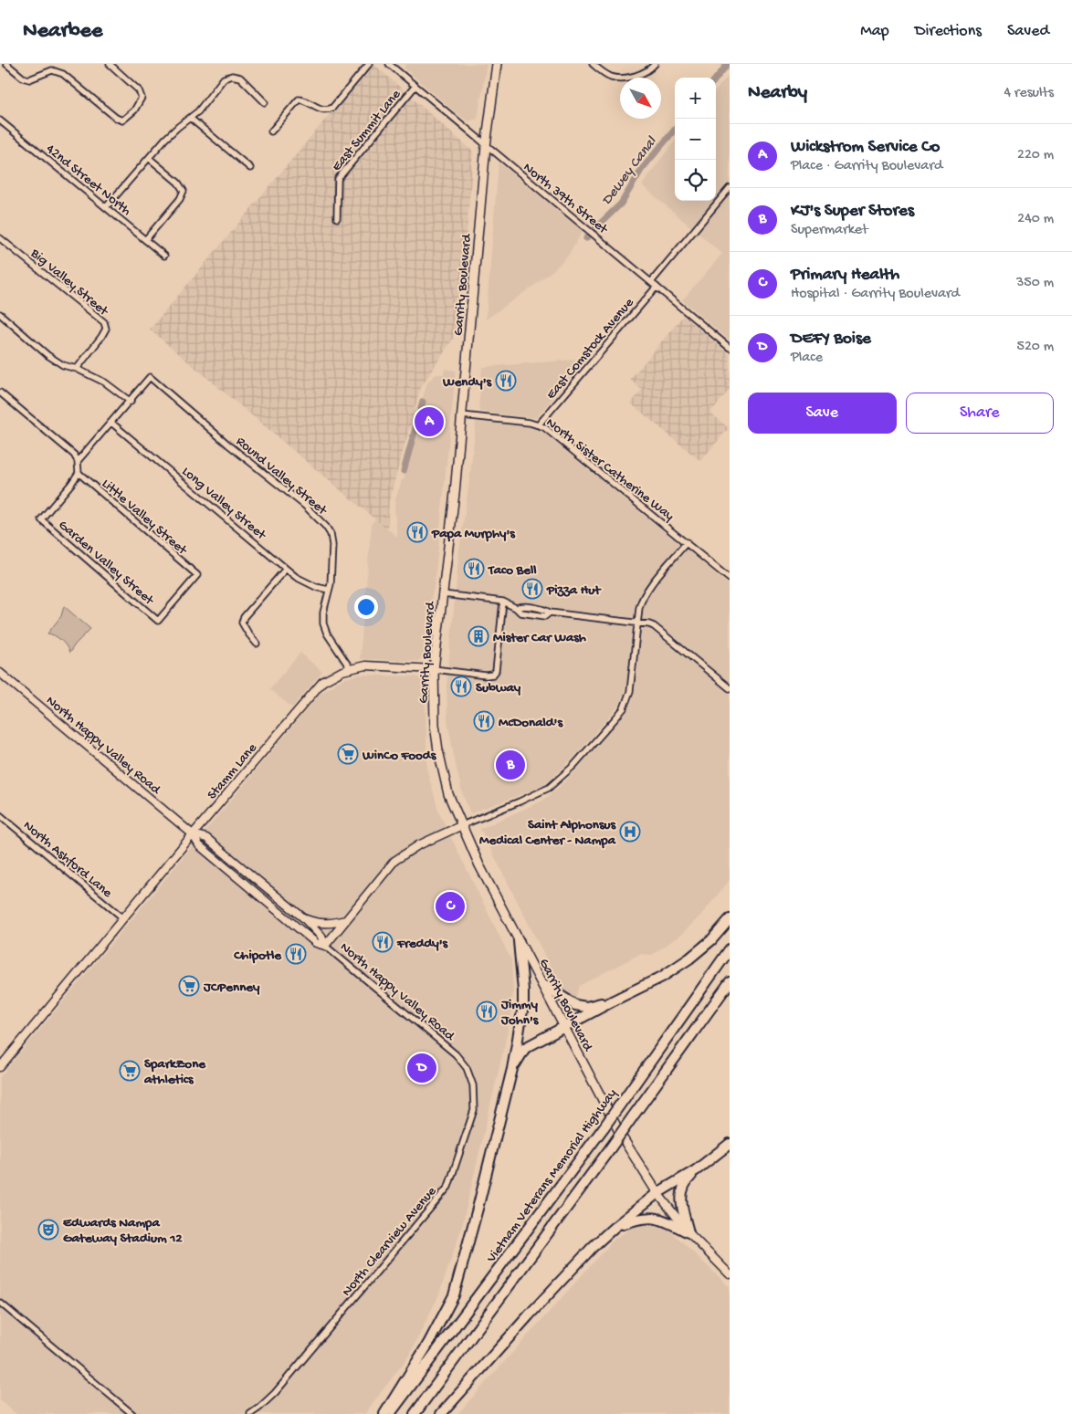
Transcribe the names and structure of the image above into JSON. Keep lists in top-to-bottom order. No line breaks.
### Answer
{"streets":{"highway":["Vietnam Veterans Memorial Highway"],"main road":["Garrity Boulevard","North Happy Valley Road","Stamm Lane"],"street":["East Summit Lane","42nd Street North","North 39th Street","Big Valley Street","East Comstock Avenue","North Sister Catherine Way","Round Valley Street","Long Valley Street","Little Valley Street","Garden Valley Street","North Ashford Lane","North Clearview Avenue"]},"crossings":[["East Summit Lane","North 39th Street"],["North 39th Street","Garrity Boulevard"],["North 39th Street","East Comstock Avenue"],["Garrity Boulevard","North Sister Catherine Way"],["Garrity Boulevard","Stamm Lane"],["East Comstock Avenue","North Sister Catherine Way"],["Round Valley Street","Long Valley Street"],["Round Valley Street","Stamm Lane"],["Little Valley Street","Garden Valley Street"],["North Happy Valley Road","Stamm Lane"],["North Happy Valley Road","North Clearview Avenue"],["Stamm Lane","North Ashford Lane"]],"water":["Dewey Canal"],"places":{"restaurant":["Wendy's","Papa Murphy's","Taco Bell","Pizza Hut","Subway","McDonald's","Freddy's","Chipotle","Jimmy John's"],"building":["Mister Car Wash"],"supermarket":["WinCo Foods","JCPenney","SparkZone athletics"],"hospital":["Saint Alphonsus Medical Center - Nampa"],"theatre":["Edwards Nampa Gateway Stadium 12"]},"north":"bottom right","page":{"header":"Nearbee","nav":["Map","Directions","Saved"],"heading":["Nearby","4 results"],"map_buttons":["+","−"],"list":[{"mark":"A","name":"Wickstrom Service Co","note":"Place · Garrity Boulevard","value":"220 m"},{"mark":"B","name":"KJ's Super Stores","note":"Supermarket","value":"240 m"},{"mark":"C","name":"Primary Health","note":"Hospital · Garrity Boulevard","value":"350 m"},{"mark":"D","name":"DEFY Boise","note":"Place","value":"520 m"}],"buttons":["Save","Share"],"pins":["A","B","C","D"]}}
